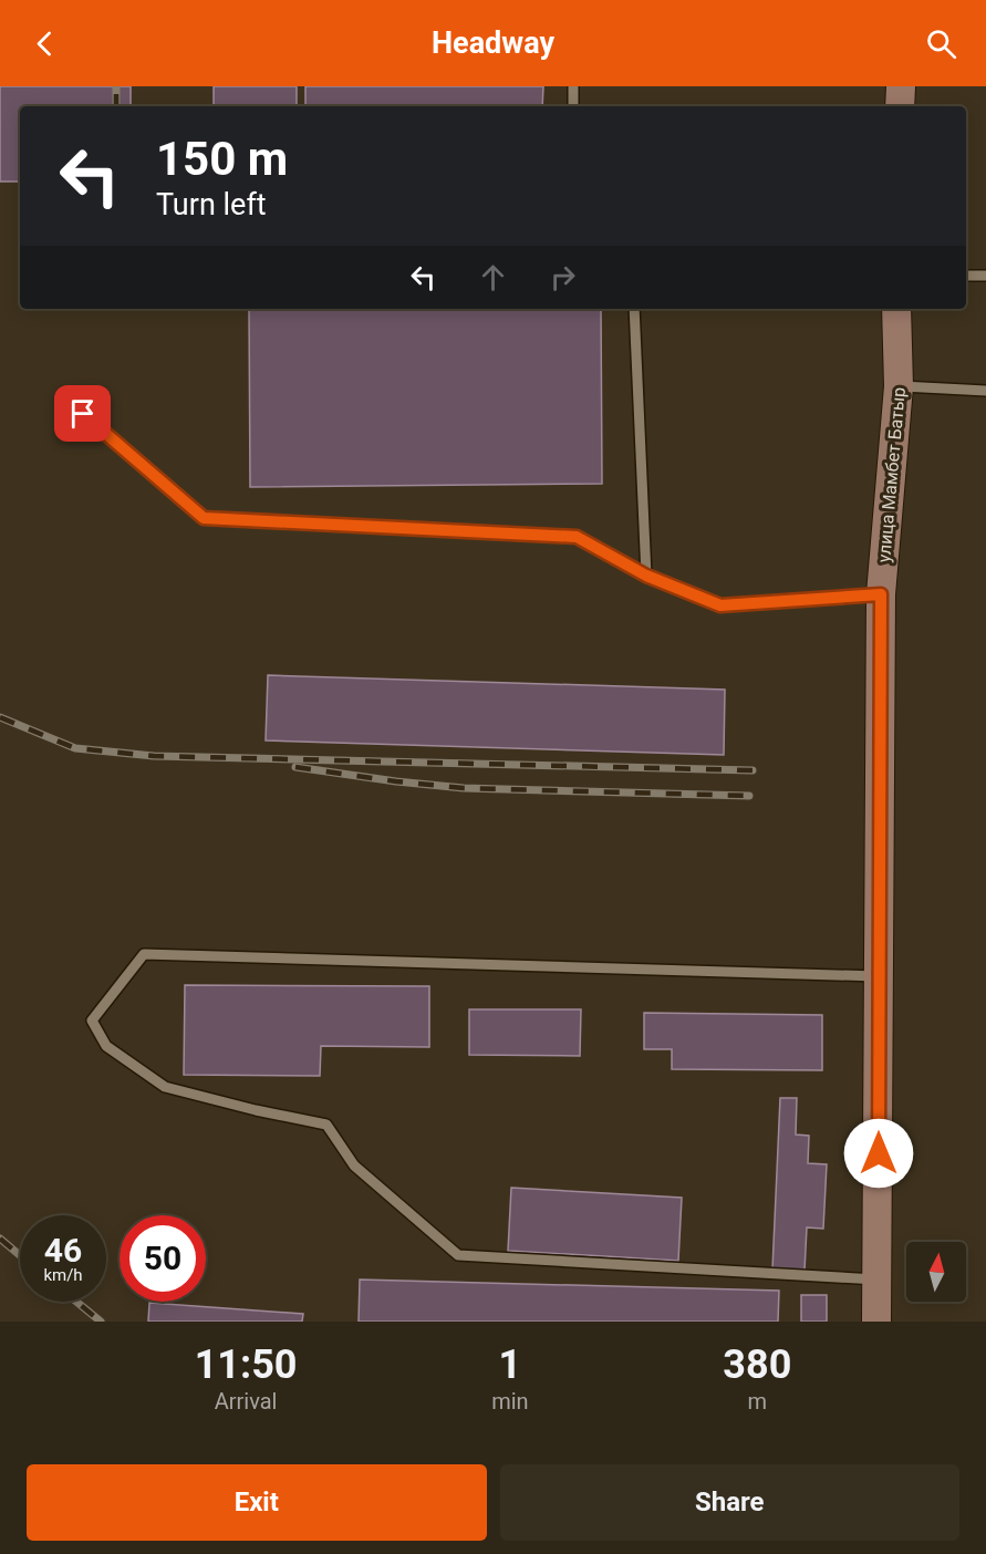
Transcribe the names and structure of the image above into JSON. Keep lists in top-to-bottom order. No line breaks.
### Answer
{"streets":{"main road":["улица Мамбет Батыр"]},"north":"top","page":{"header":"Headway","turn":["150 m","Turn left"],"speed":"46 km/h","limit":"50","eta":["11:50","Arrival","1","min","380","m"],"buttons":["Exit","Share"]}}
